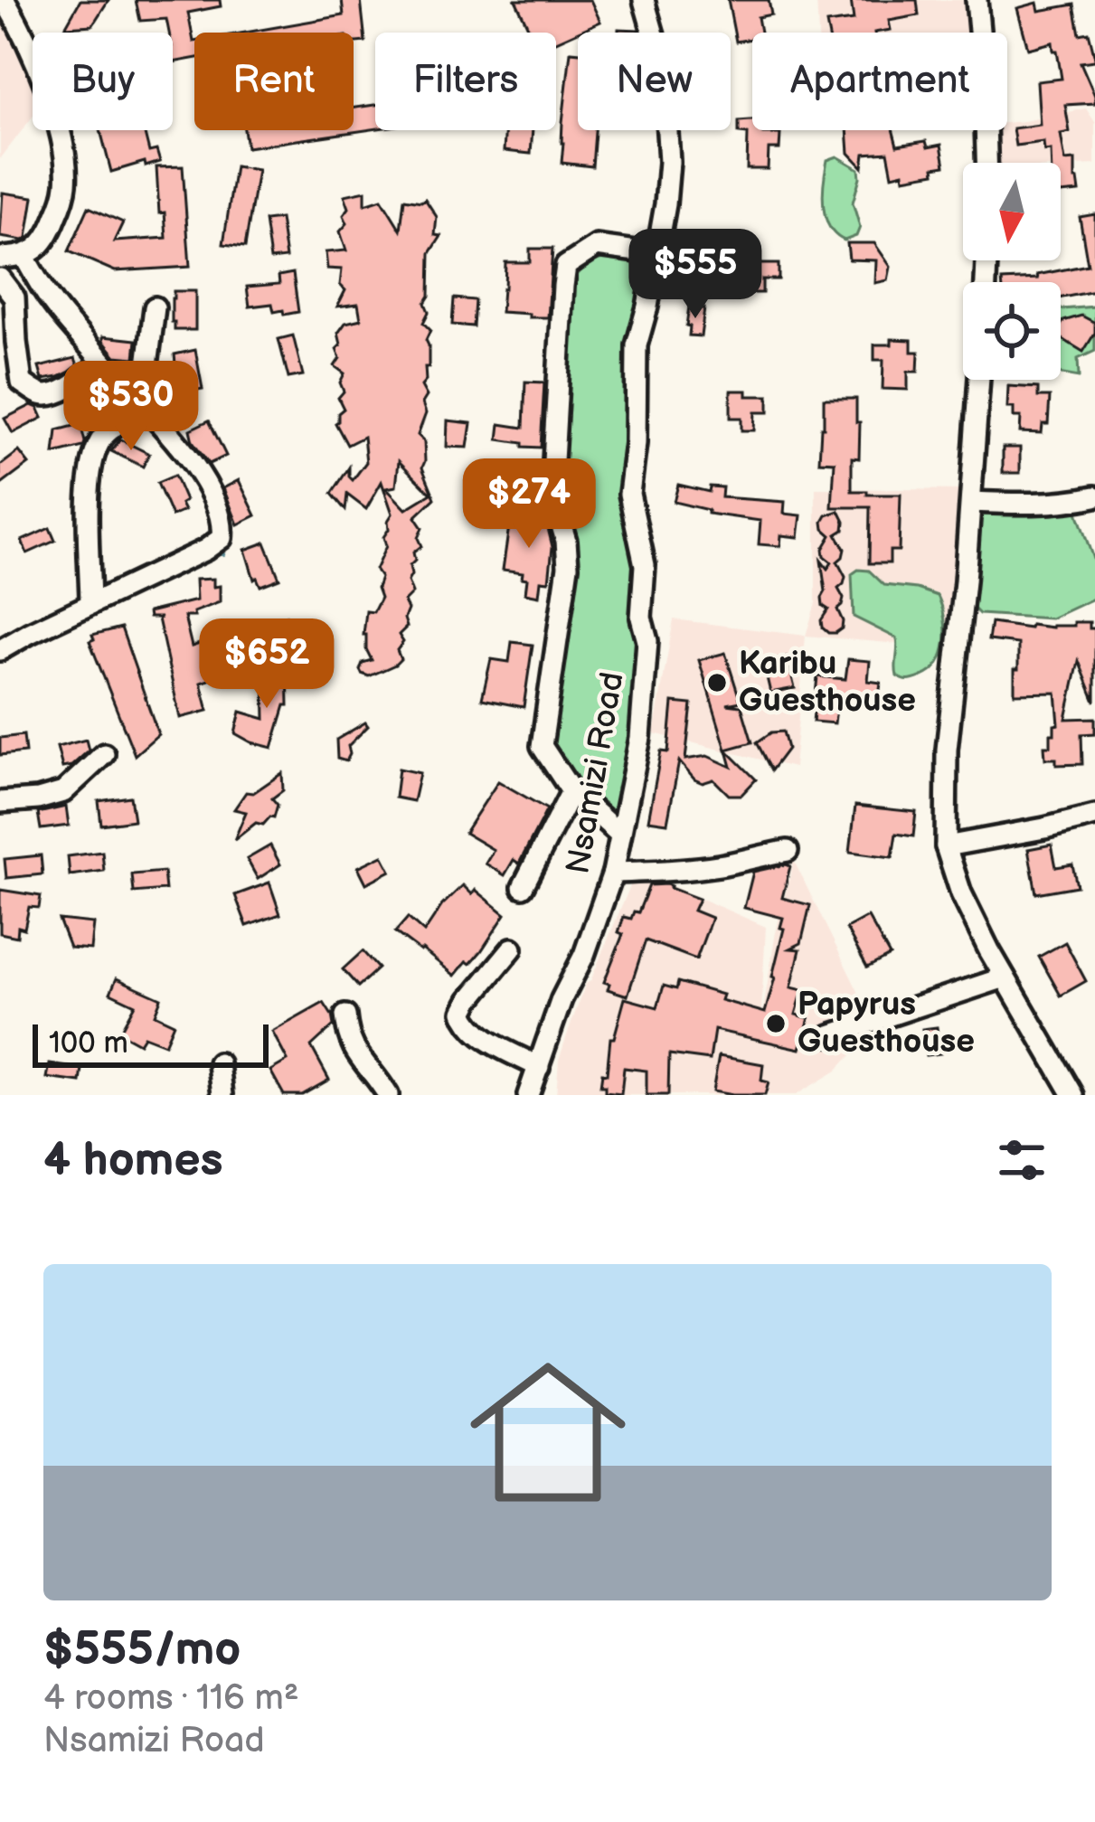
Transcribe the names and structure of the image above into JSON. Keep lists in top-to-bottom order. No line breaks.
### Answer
{"streets":{"street":["Nsamizi Road"]},"places":["Karibu Guesthouse","Papyrus Guesthouse"],"scale_bar":"100 m","north":"bottom","page":{"chip":["Buy","Rent","Filters","New","Apartment"],"price":["$555","$530","$274","$652"],"scale":"100 m","heading":"4 homes","list":[{"name":"$555/mo","note":"4 rooms · 116 m² · Nsamizi Road"}]}}
